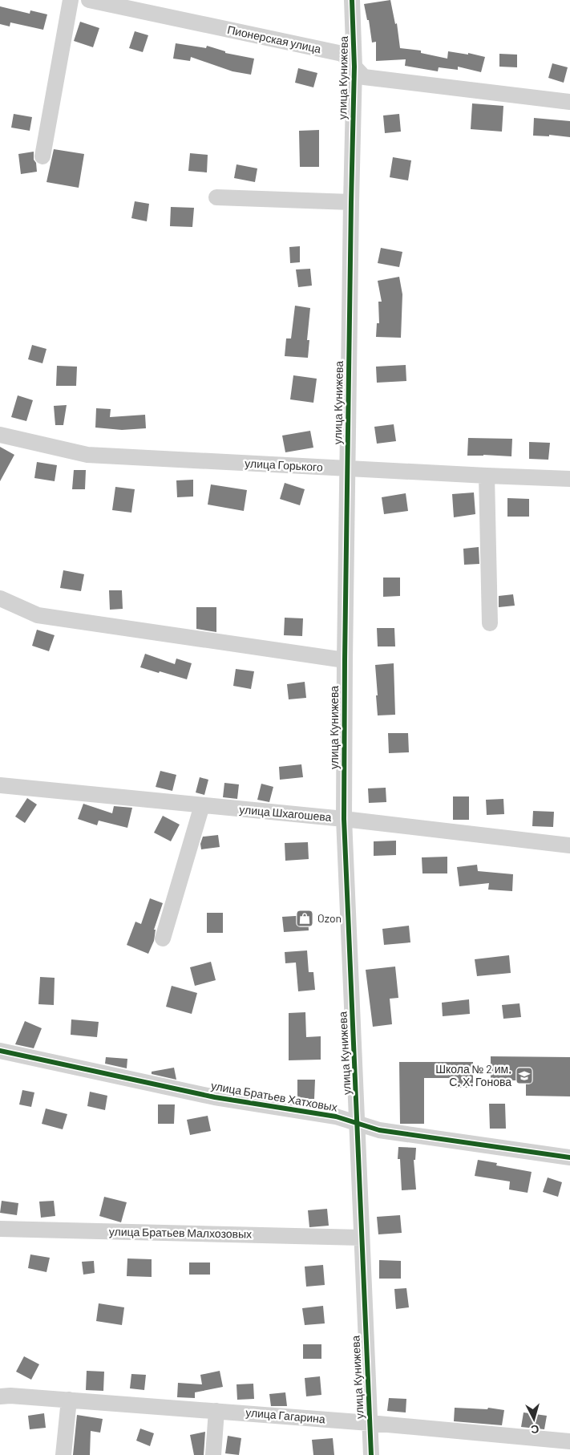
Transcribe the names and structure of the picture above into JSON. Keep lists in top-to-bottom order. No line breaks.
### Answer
{"streets":{"street":["Пионерская улица","улица Кунижева","улица Горького","улица Шхагошева","улица Братьев Хатховых","улица Братьев Малхозовых","улица Гагарина"]},"crossings":[["Пионерская улица","улица Кунижева"],["улица Кунижева","улица Горького"],["улица Кунижева","улица Шхагошева"],["улица Кунижева","улица Братьев Хатховых"],["улица Кунижева","улица Братьев Малхозовых"],["улица Кунижева","улица Гагарина"]],"places":{"shop":["Ozon"],"school or university":["Школа № 2 им. С. Х. Гонова"]},"north":"bottom"}
